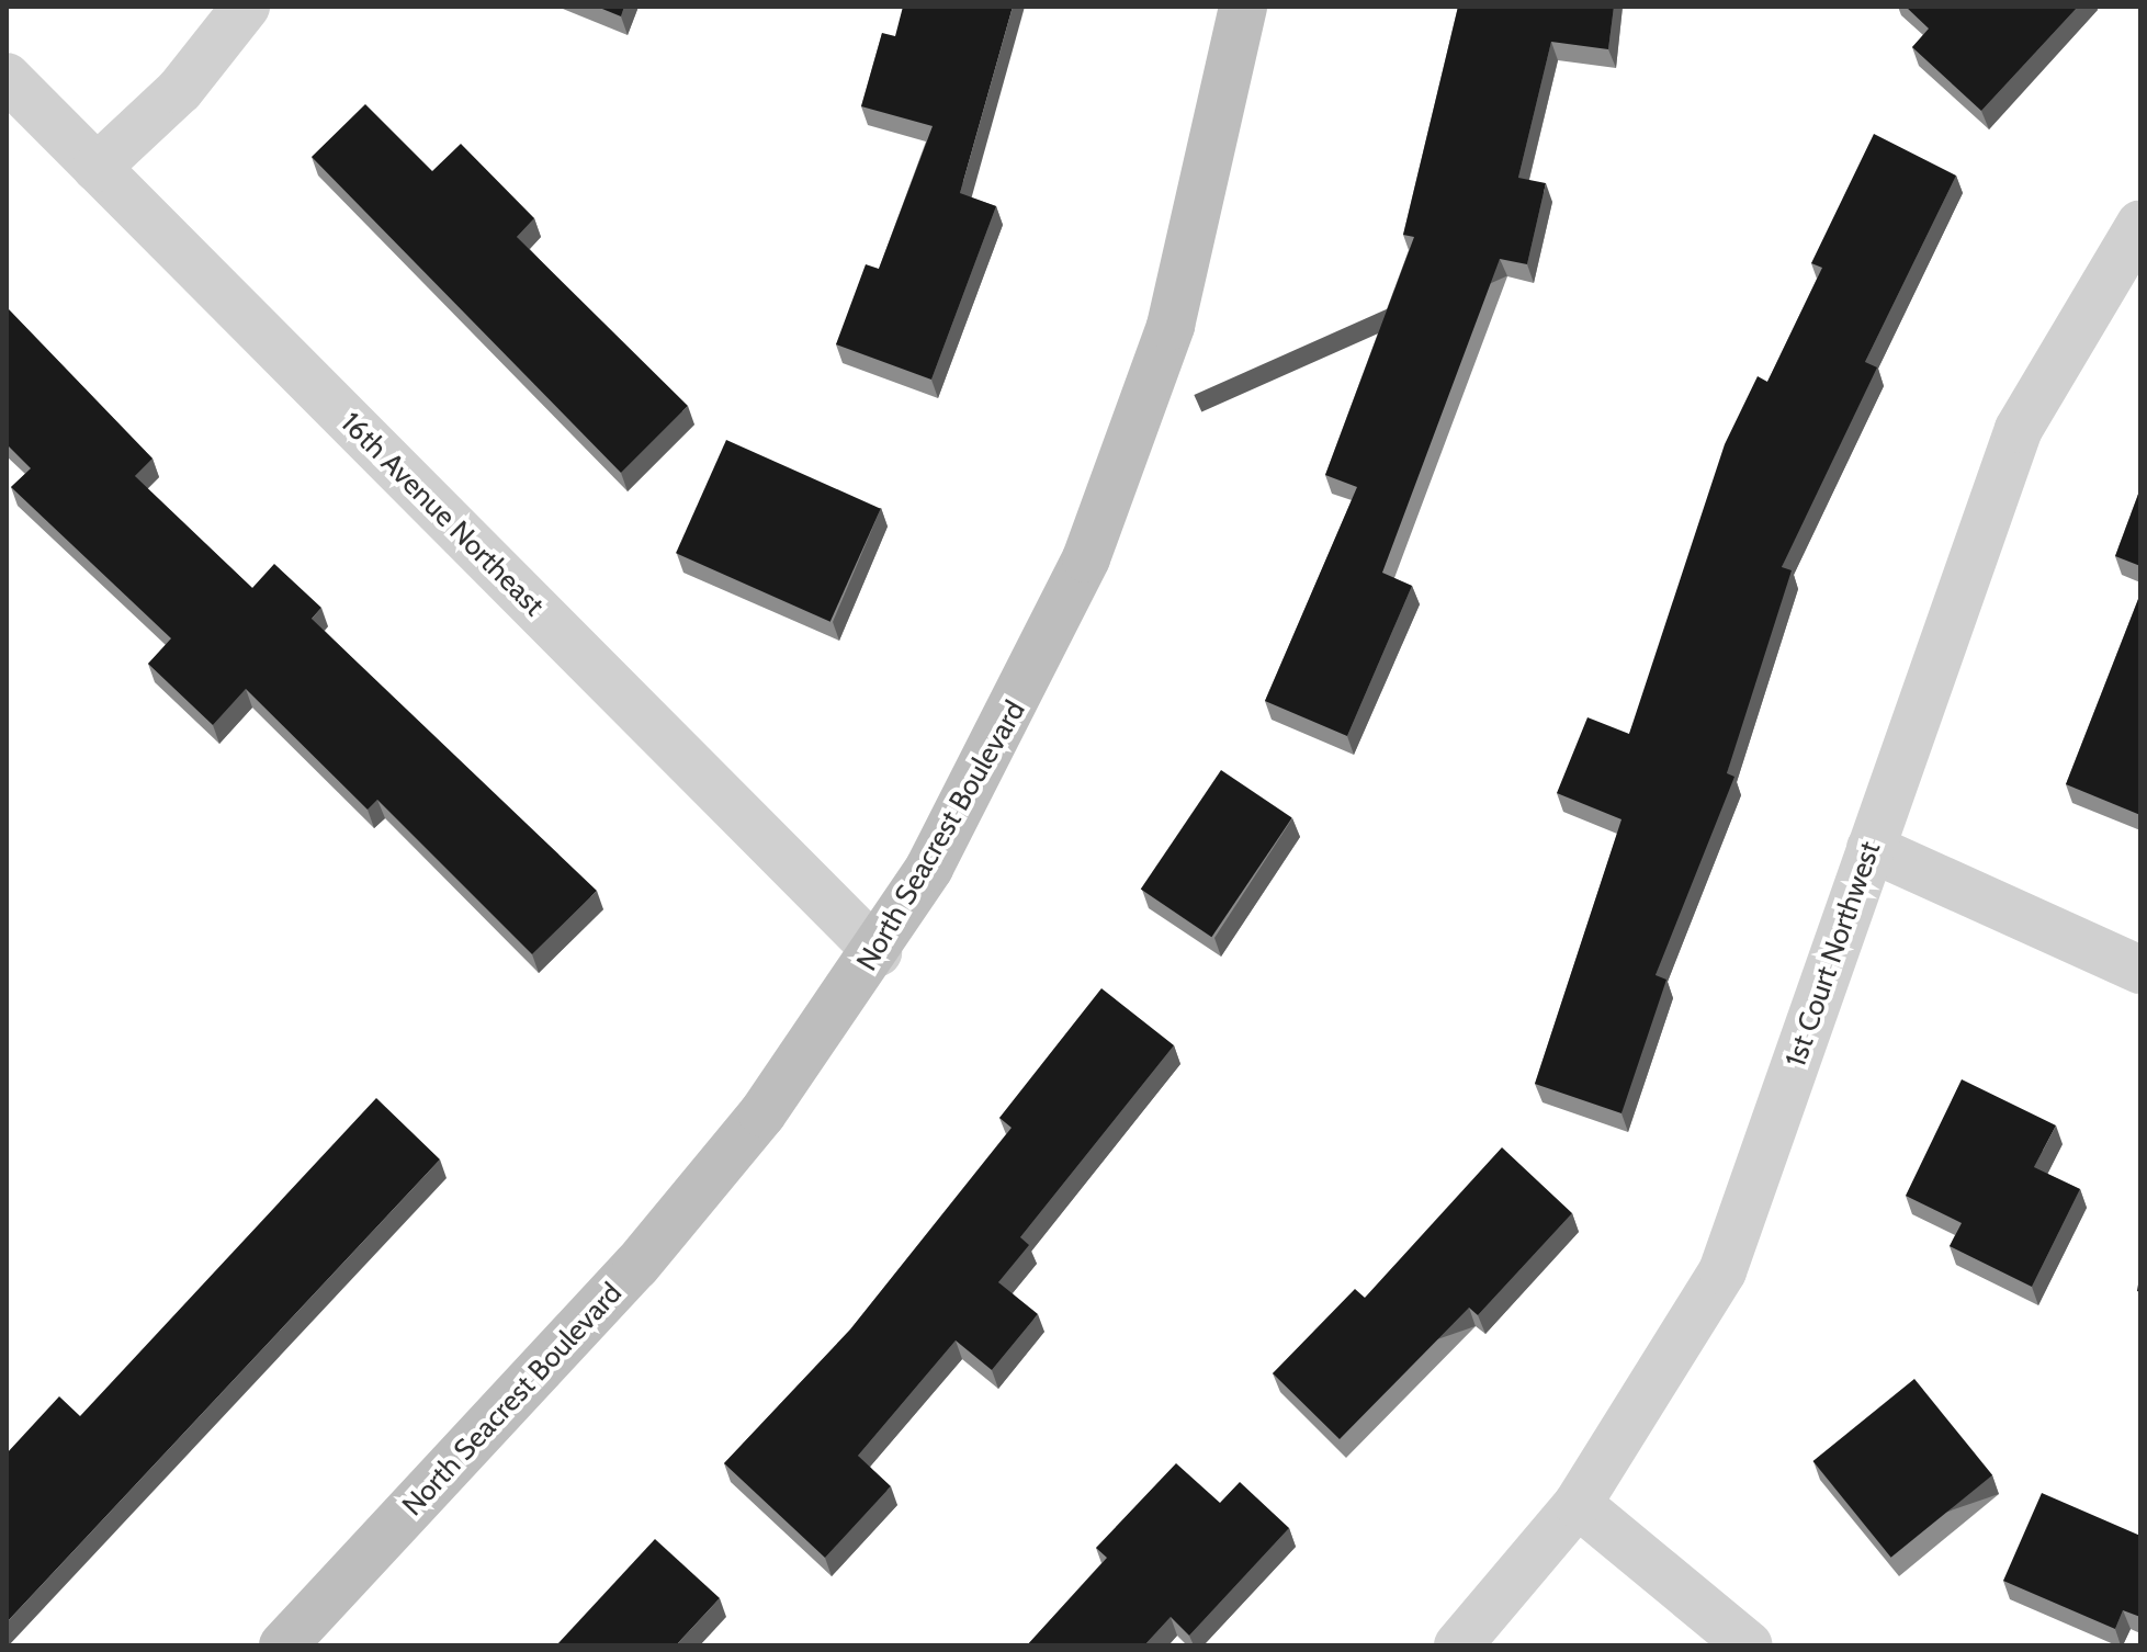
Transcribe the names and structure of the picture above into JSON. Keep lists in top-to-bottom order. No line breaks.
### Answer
{"streets":{"street":["16th Avenue Northeast","North Seacrest Boulevard","1st Court Northwest"]},"crossings":[["16th Avenue Northeast","North Seacrest Boulevard"]]}
